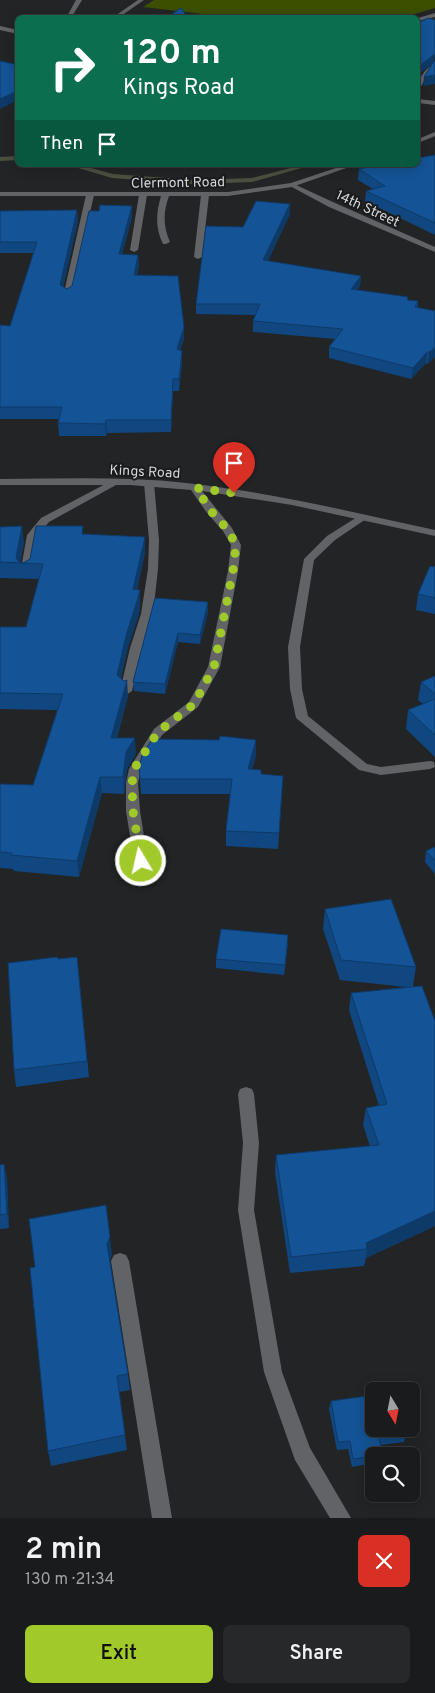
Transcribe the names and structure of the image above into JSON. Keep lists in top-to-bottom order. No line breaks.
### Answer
{"streets":{"street":["Clermont Road","14th Street","Kings Road"]},"crossings":[["Clermont Road","14th Street"]],"north":"bottom","page":{"turn":["120 m","Kings Road"],"then":"Then","heading":["2 min","130 m · 21:34"],"buttons":["Exit","Share"]}}
